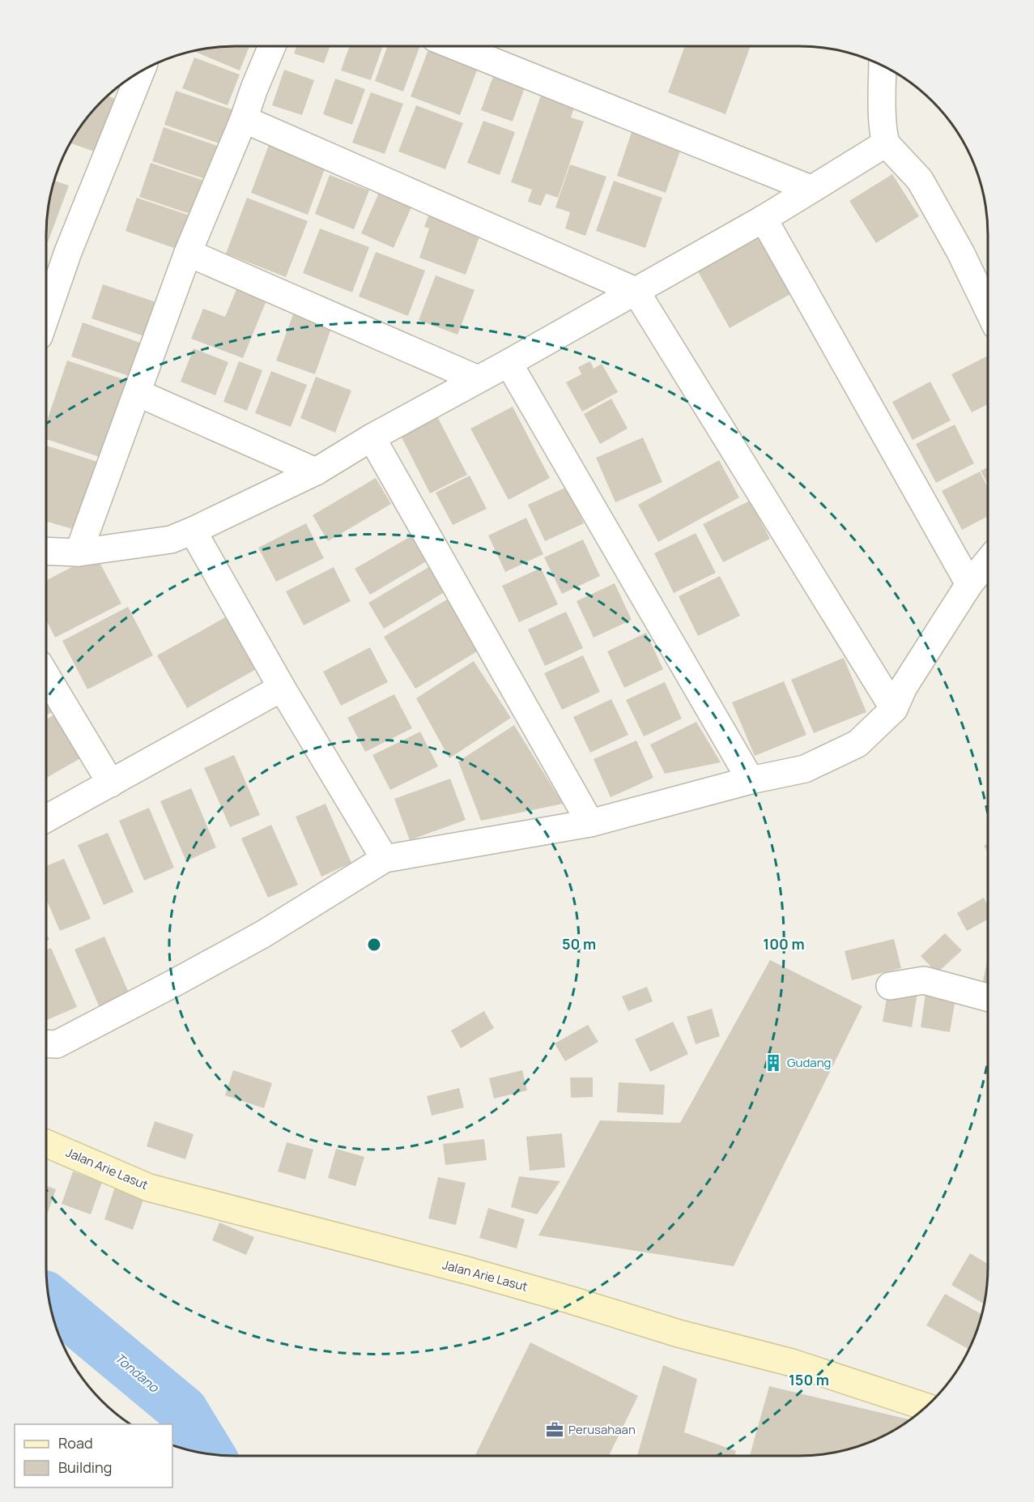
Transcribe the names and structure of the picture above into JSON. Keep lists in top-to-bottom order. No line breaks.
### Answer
{"streets":{"main road":["Jalan Arie Lasut"]},"water":["Tondano"],"places":{"building":["Gudang"],"office":["Perusahaan"]},"legend":["Road","Building"],"rings":["50 m","100 m","150 m"]}
